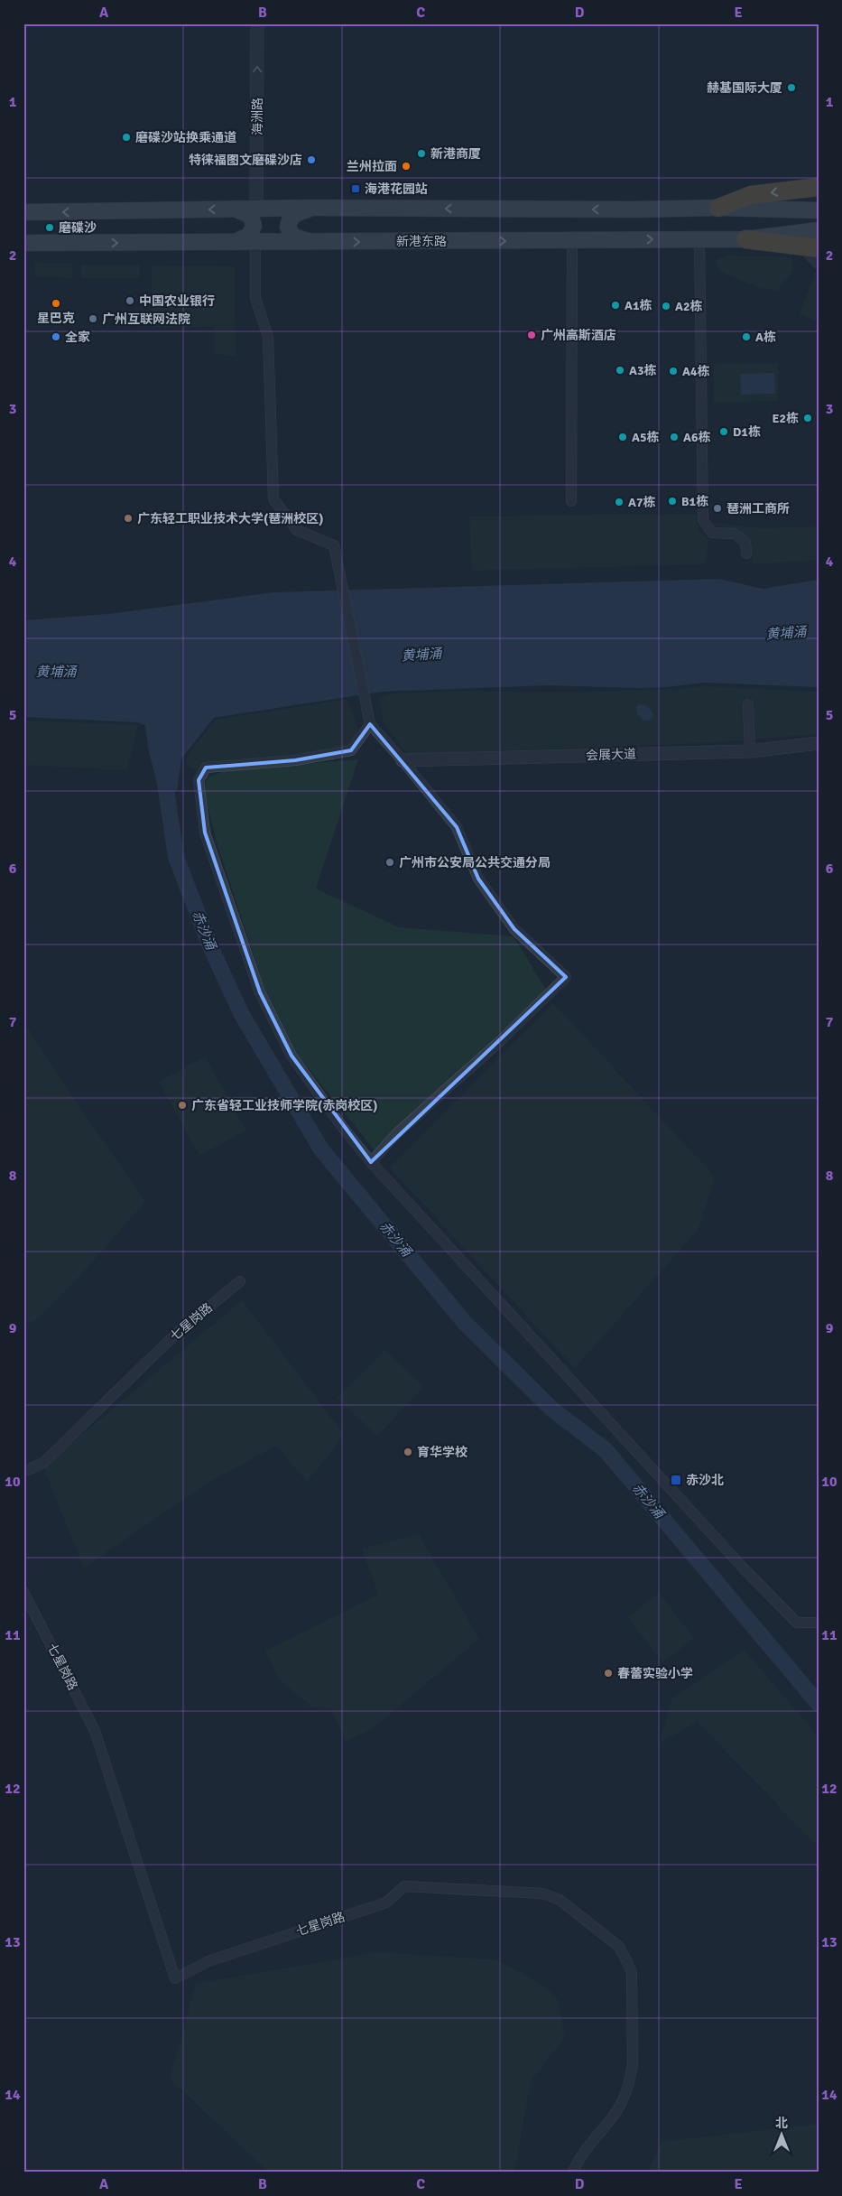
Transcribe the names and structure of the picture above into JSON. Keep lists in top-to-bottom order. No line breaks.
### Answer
{"streets":{"main road":["新港东路"],"street":["海洲路","会展大道","七星岗路"]},"one_way":["海洲路"],"water":["黄埔涌","赤沙涌"],"places":{"other":["赫基国际大厦","磨碟沙站换乘通道","新港商厦","特徕福图文磨碟沙店","兰州拉面","磨碟沙","中国农业银行","星巴克","A1栋","A2栋","广州互联网法院","广州高斯酒店","全家","A栋","A3栋","A4栋","E2栋","D1栋","A5栋","A6栋","B1栋","A7栋","琶洲工商所","广东轻工职业技术大学(琶洲校区)","广州市公安局公共交通分局","广东省轻工业技师学院(赤岗校区)","育华学校","春蕾实验小学"],"transit":["海港花园站","赤沙北"]},"north":"top","grid":{"columns":["A","B","C","D","E"],"rows":["1","2","3","4","5","6","7","8","9","10","11","12","13","14"]}}
